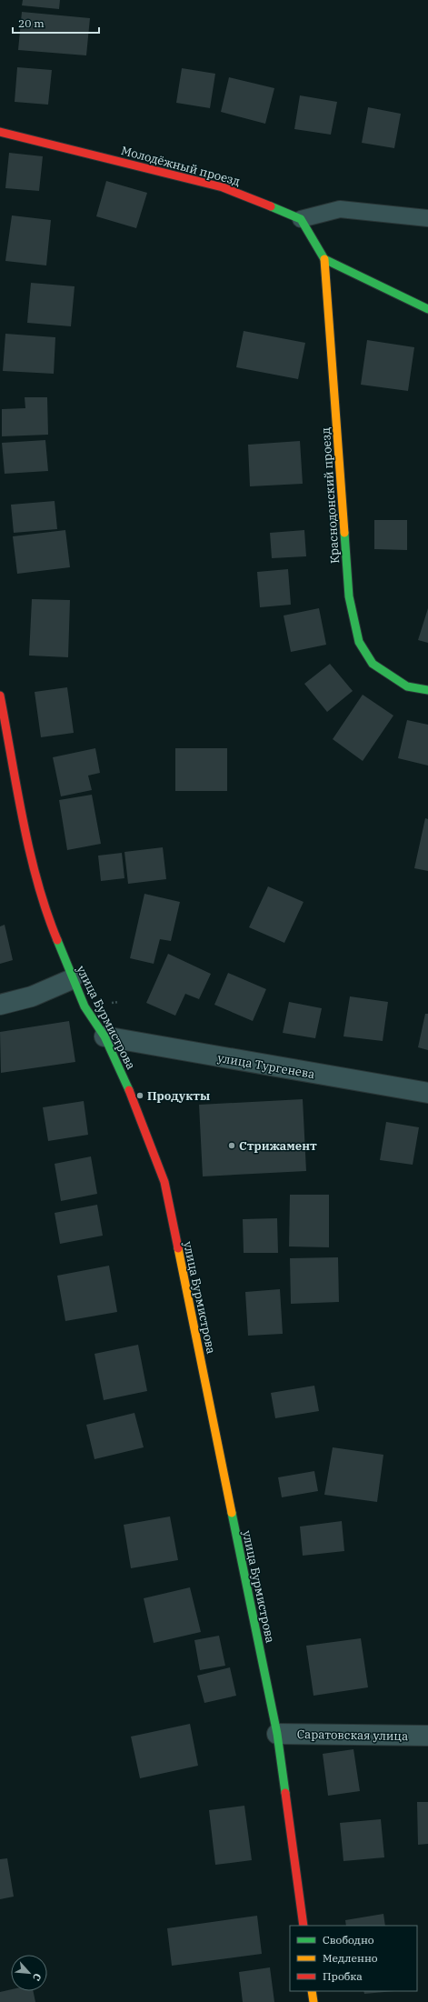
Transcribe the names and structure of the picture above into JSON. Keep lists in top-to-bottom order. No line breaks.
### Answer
{"streets":{"street":["Молодёжный проезд","Краснодонский проезд","улица Бурмистрова","улица Тургенева","Саратовская улица"]},"crossings":[["улица Бурмистрова","улица Тургенева"],["улица Бурмистрова","Саратовская улица"]],"places":["Продукты","Стрижамент"],"legend":["Свободно","Медленно","Пробка"],"scale_bar":"20 m","north":"bottom right"}
